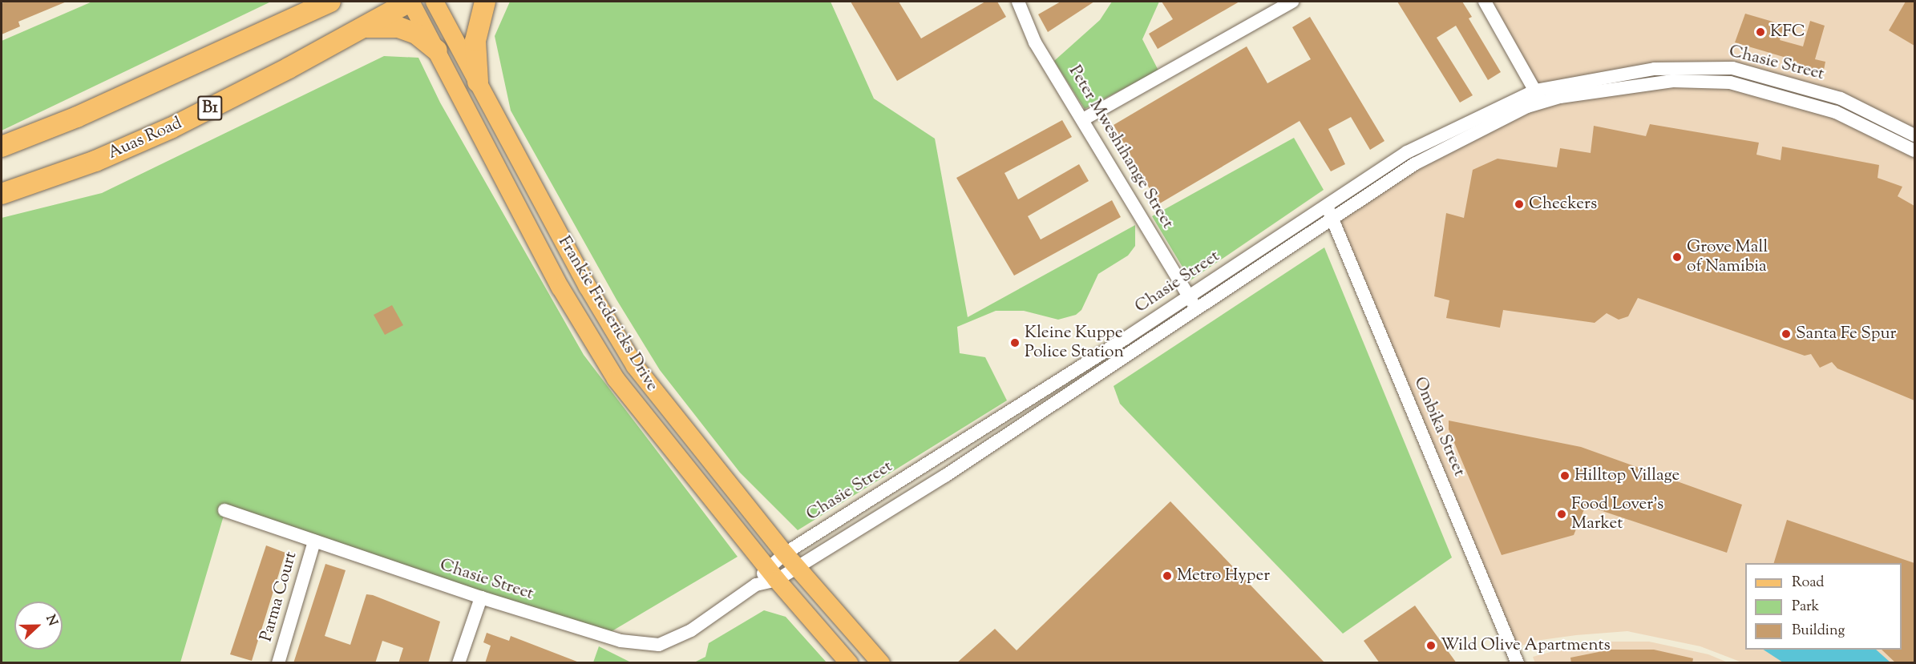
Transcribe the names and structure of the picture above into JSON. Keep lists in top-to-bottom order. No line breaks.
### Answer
{"streets":{"highway":["B1","Auas Road"],"main road":["Frankie Fredericks Drive"],"street":["Chasie Street","Peter Mweshihange Street","Ombika Street","Parma Court"]},"crossings":[["Chasie Street","Peter Mweshihange Street"],["Chasie Street","Frankie Fredericks Drive"],["Chasie Street","Ombika Street"],["Chasie Street","Parma Court"],["Auas Road","Frankie Fredericks Drive"]],"places":["KFC","Checkers","Grove Mall of Namibia","Santa Fe Spur","Kleine Kuppe Police Station","Hilltop Village","Food Lover's Market","Metro Hyper","Wild Olive Apartments"],"legend":["Road","Park","Building"],"north":"right"}
